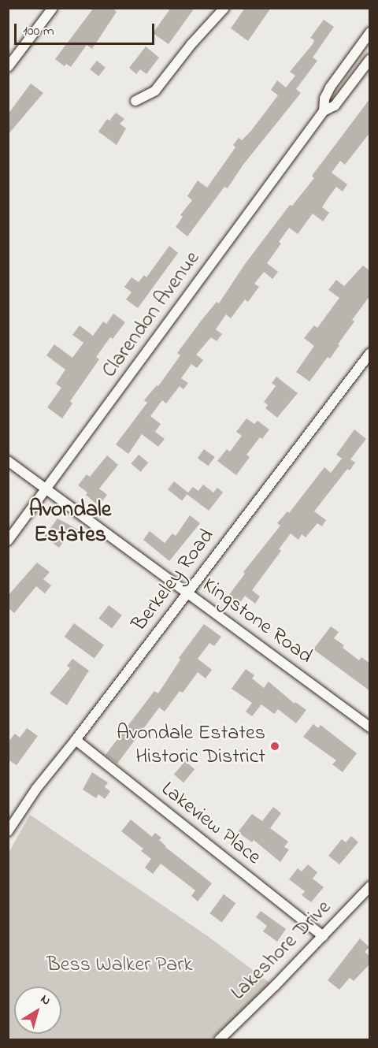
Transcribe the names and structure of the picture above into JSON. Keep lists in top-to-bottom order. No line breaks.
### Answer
{"streets":{"street":["Clarendon Avenue","Berkeley Road","Kingstone Road","Lakeview Place","Lakeshore Drive"]},"crossings":[["Clarendon Avenue","Kingstone Road"],["Berkeley Road","Kingstone Road"],["Berkeley Road","Lakeview Place"],["Lakeview Place","Lakeshore Drive"]],"districts":["Avondale Estates"],"parks":["Bess Walker Park"],"places":["Avondale Estates Historic District"],"scale_bar":"100 m","north":"top right"}
